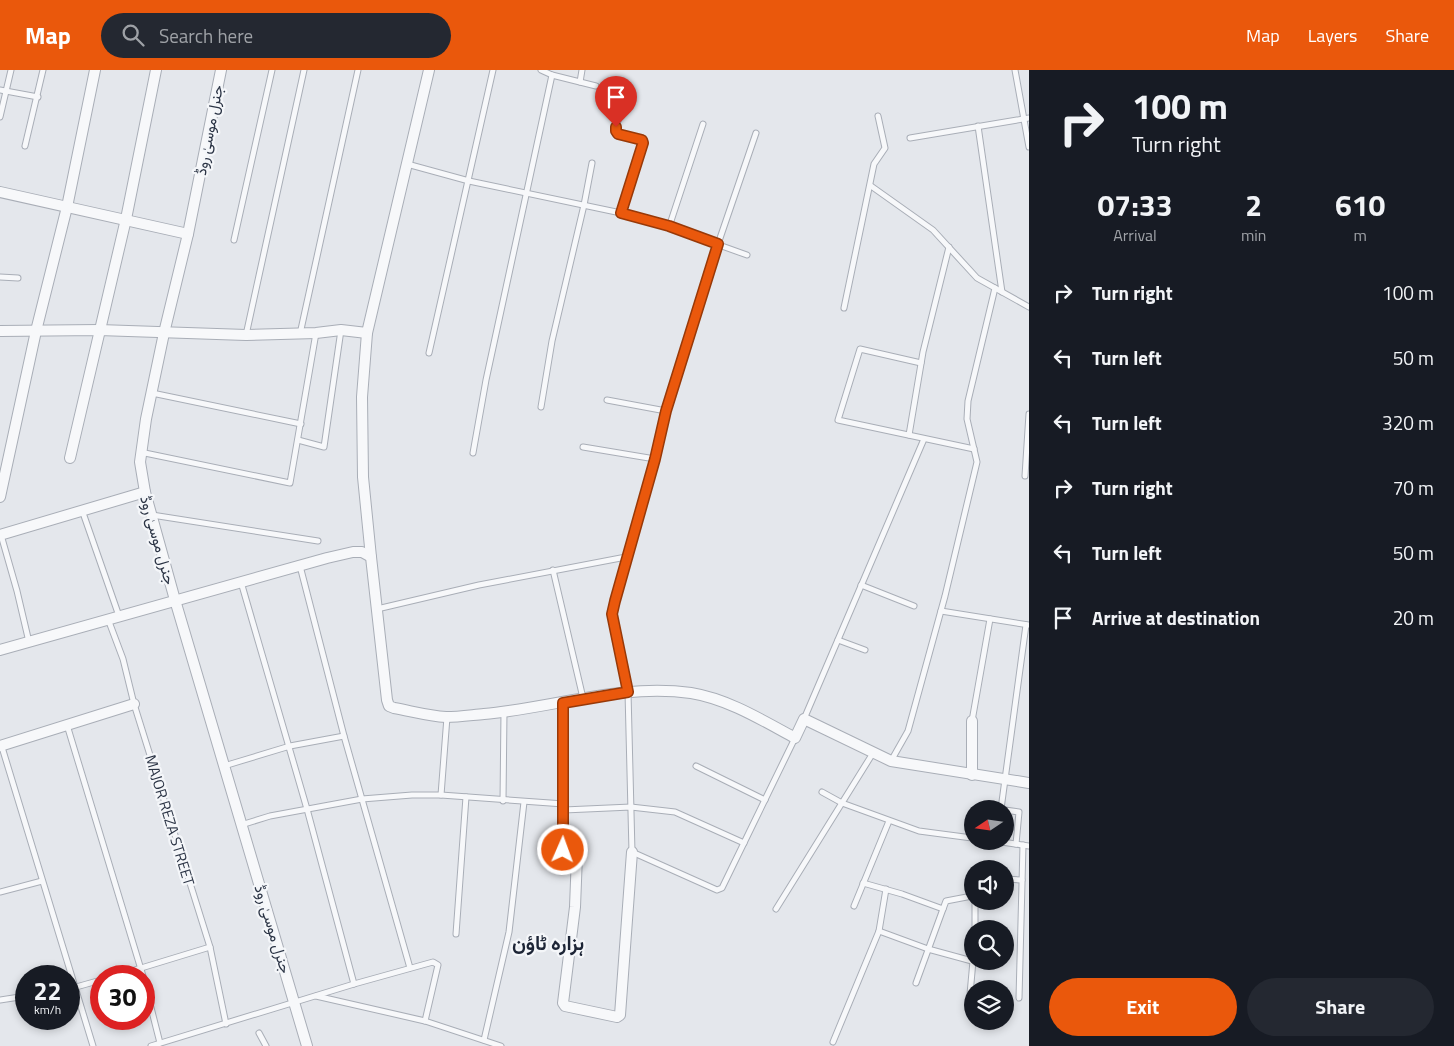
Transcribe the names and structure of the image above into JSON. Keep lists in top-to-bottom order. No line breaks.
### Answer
{"streets":{"street":["جنرل موسیٰ روڈ"],"lane":["MAJOR REZA STREET"]},"districts":["ہزارہ ٹاؤن"],"north":"left","page":{"header":"Map","search":"Search here","nav":["Map","Layers","Share"],"turn":["100 m","Turn right"],"eta":["07:33","Arrival","2","min","610","m"],"list":[{"name":"Turn right","value":"100 m"},{"name":"Turn left","value":"50 m"},{"name":"Turn left","value":"320 m"},{"name":"Turn right","value":"70 m"},{"name":"Turn left","value":"50 m"},{"name":"Arrive at destination","value":"20 m"}],"speed":"22 km/h","limit":"30","buttons":["Exit","Share"]}}
